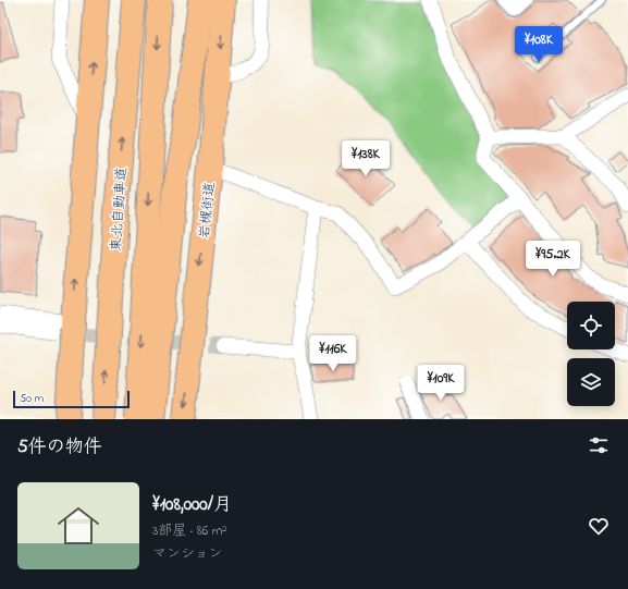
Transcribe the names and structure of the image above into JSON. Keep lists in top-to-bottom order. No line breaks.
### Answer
{"streets":{"highway":["東北自動車道","岩槻街道"]},"scale_bar":"50 m","page":{"price":["¥108K","¥138K","¥95.2K","¥116K","¥109K"],"scale":"50 m","heading":"5件の物件","list":[{"name":"¥108,000/月","note":"3部屋 · 86 m² · マンション"}]}}
